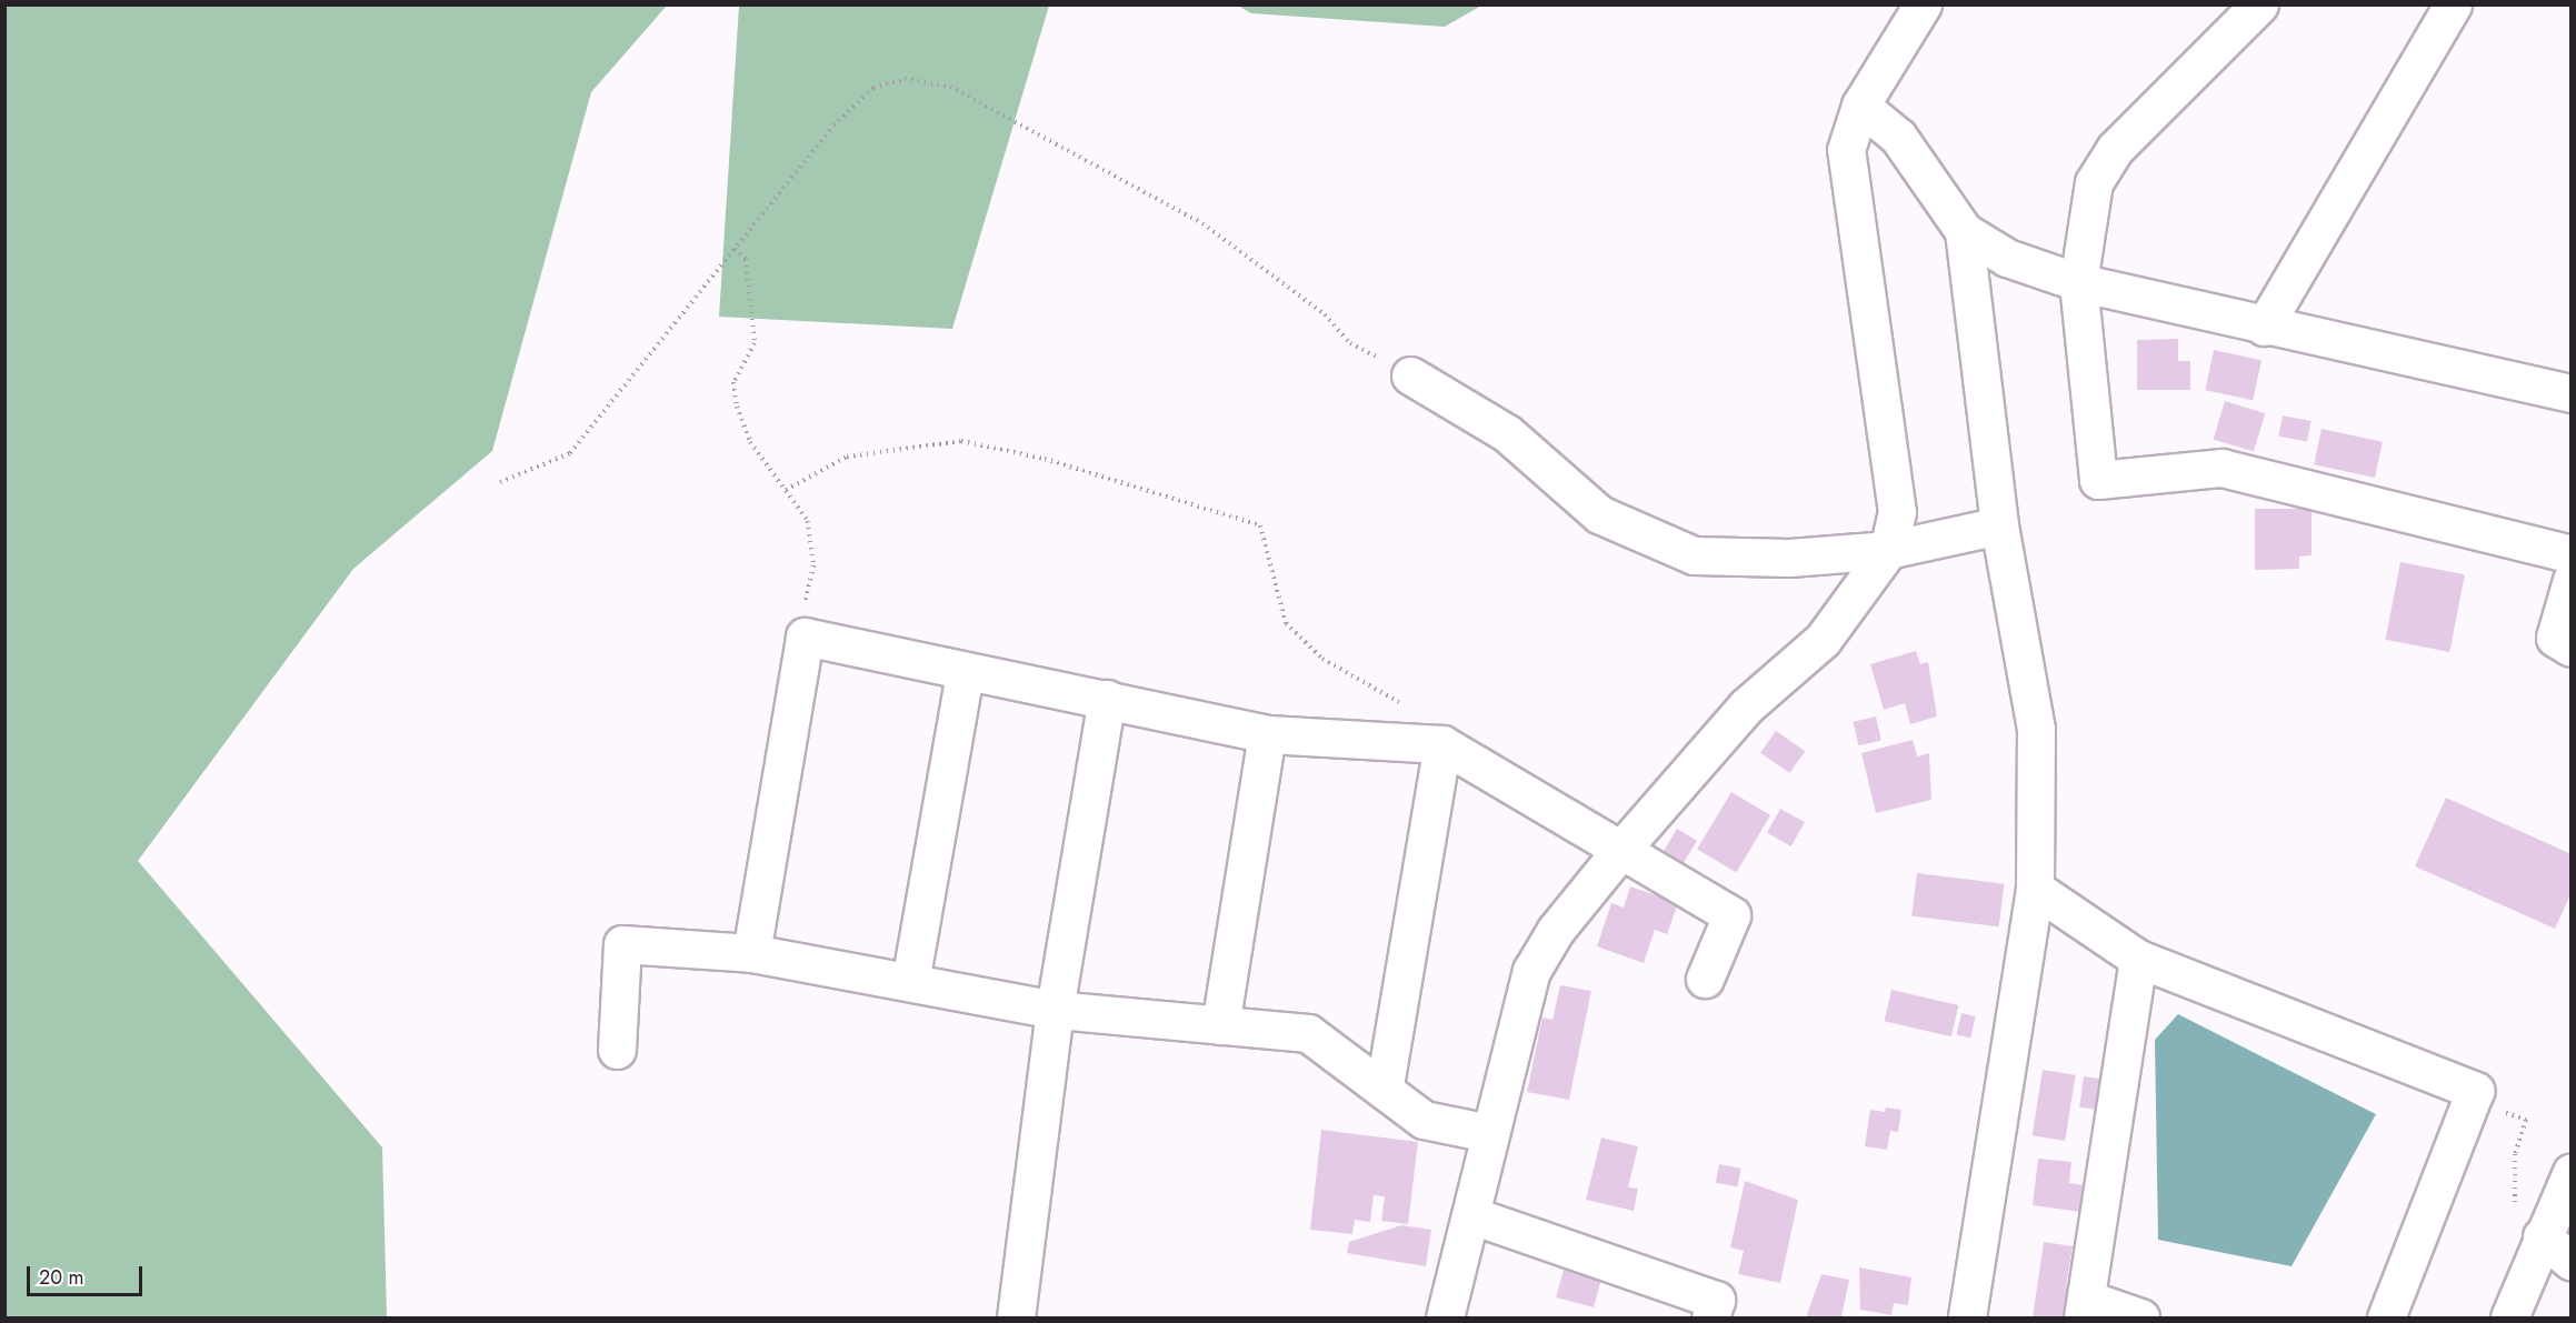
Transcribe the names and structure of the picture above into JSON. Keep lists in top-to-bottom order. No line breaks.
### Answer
{"scale_bar":"20 m"}
